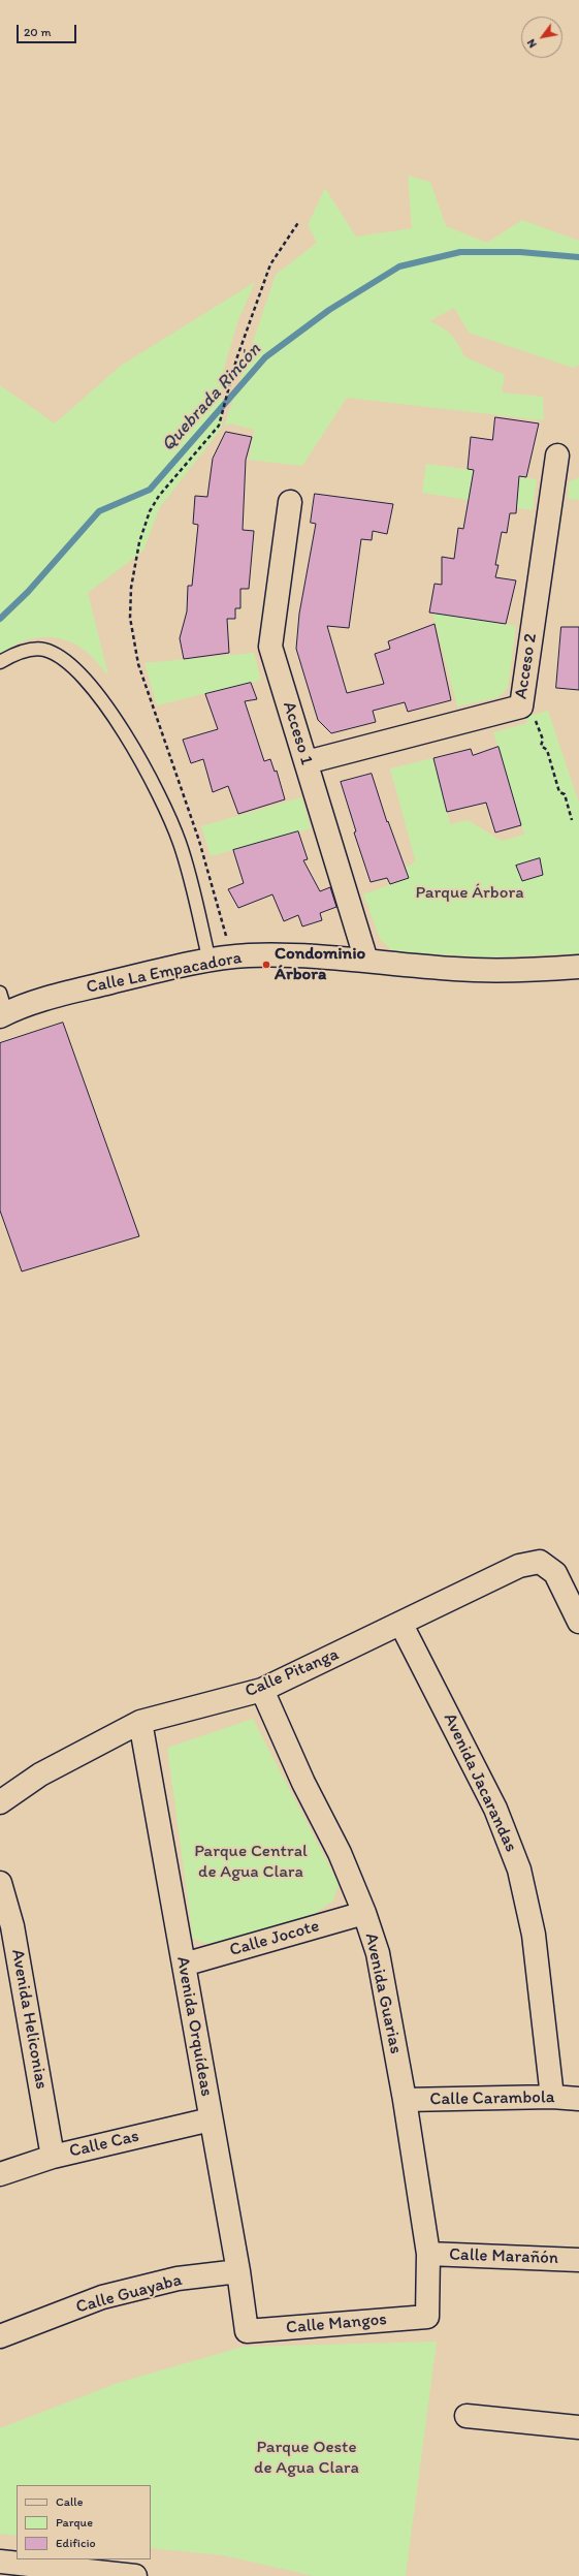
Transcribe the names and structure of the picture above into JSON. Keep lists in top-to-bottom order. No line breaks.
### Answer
{"streets":{"street":["Acceso 2","Acceso 1","Calle La Empacadora","Calle Pitanga","Avenida Jacarandas","Calle Jocote","Avenida Guarias","Avenida Heliconias","Avenida Orquídeas","Calle Carambola","Calle Cas","Calle Marañón","Calle Guayaba","Calle Mangos"]},"crossings":[["Acceso 2","Acceso 1"],["Acceso 1","Calle La Empacadora"],["Calle Pitanga","Avenida Jacarandas"],["Calle Pitanga","Avenida Guarias"],["Calle Pitanga","Avenida Orquídeas"],["Avenida Jacarandas","Calle Carambola"],["Calle Jocote","Avenida Guarias"],["Calle Jocote","Avenida Orquídeas"],["Avenida Guarias","Calle Carambola"],["Avenida Guarias","Calle Marañón"],["Avenida Guarias","Calle Mangos"],["Avenida Heliconias","Calle Cas"],["Avenida Orquídeas","Calle Cas"],["Avenida Orquídeas","Calle Guayaba"],["Avenida Orquídeas","Calle Mangos"]],"water":["Quebrada Rincón"],"parks":["Parque Árbora","Parque Central de Agua Clara","Parque Oeste de Agua Clara"],"places":["Condominio Árbora"],"legend":["Calle","Parque","Edificio"],"scale_bar":"20 m","north":"bottom left"}
